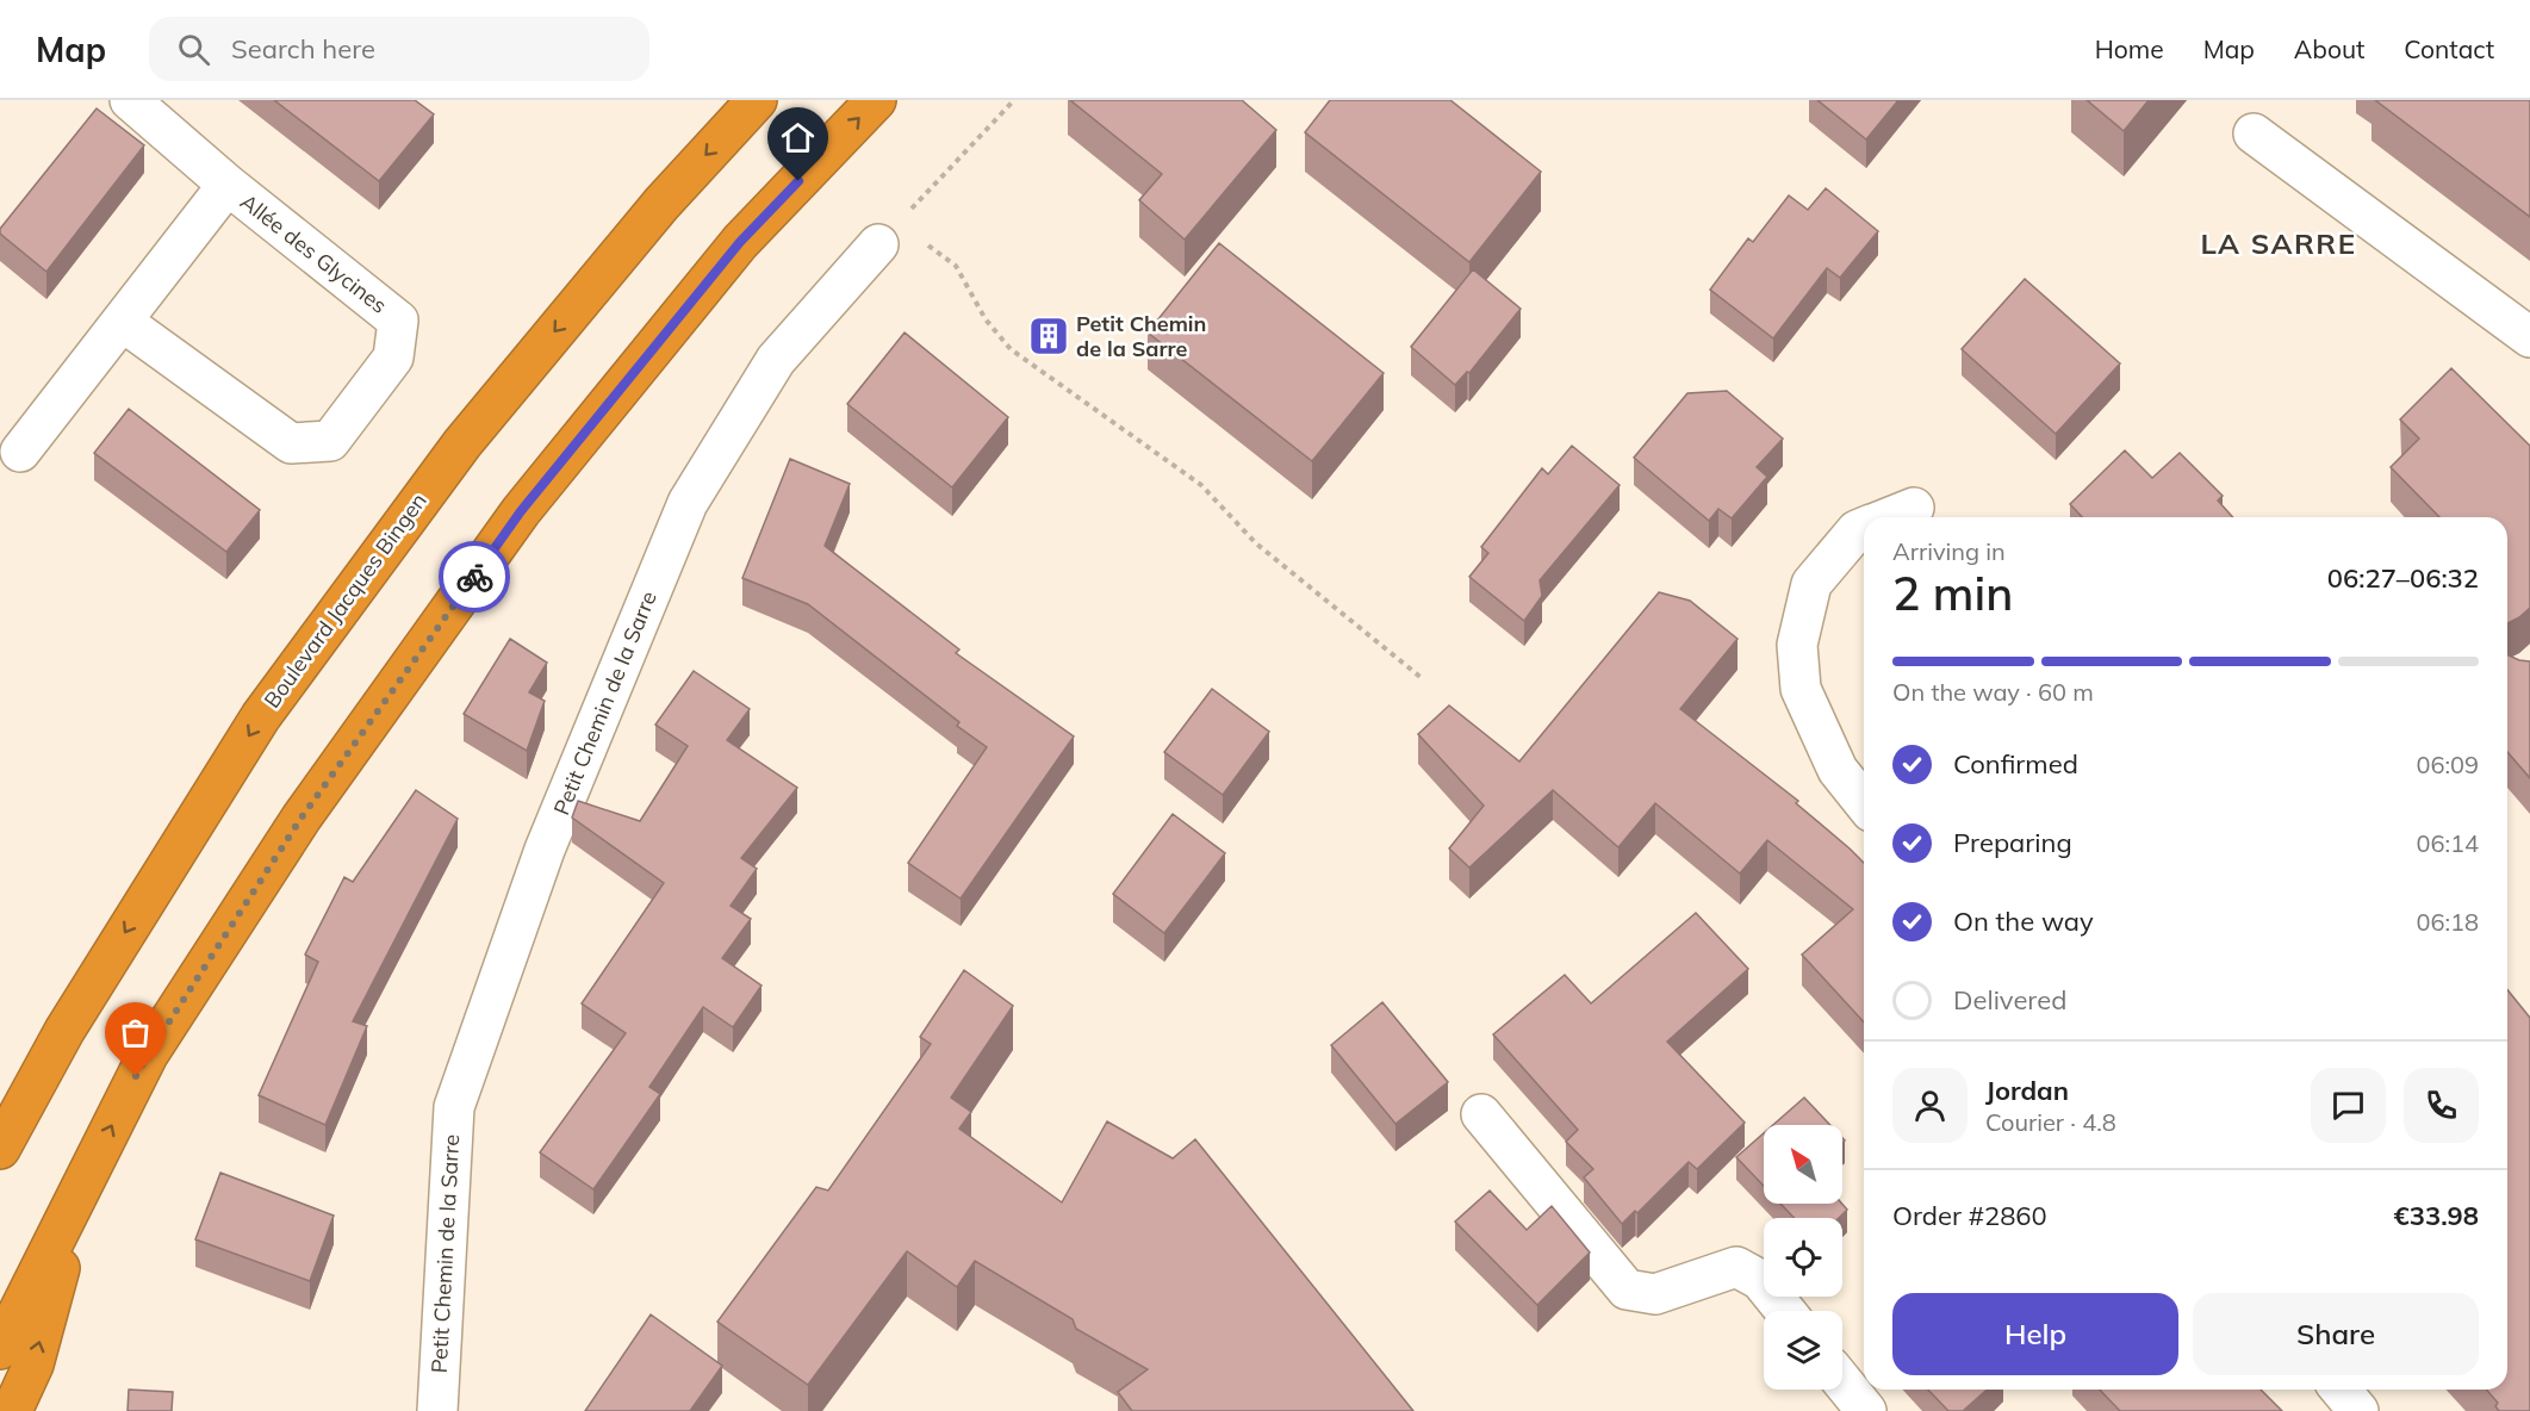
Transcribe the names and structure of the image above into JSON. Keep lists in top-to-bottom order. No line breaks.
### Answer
{"streets":{"highway":["Boulevard Jacques Bingen"],"street":["Allée des Glycines","Petit Chemin de la Sarre"]},"districts":["LA SARRE"],"places":{"building":["Petit Chemin de la Sarre"]},"north":"top left","page":{"header":"Map","search":"Search here","nav":["Home","Map","About","Contact"],"heading":["2 min","Arriving in","06:27–06:32"],"panel":["Jordan","Courier · 4.8","Order #2860","€33.98"],"bar":"On the way · 60 m","list":[["Confirmed","06:09"],["Preparing","06:14"],["On the way","06:18"],"Delivered"],"buttons":["Help","Share"]}}
